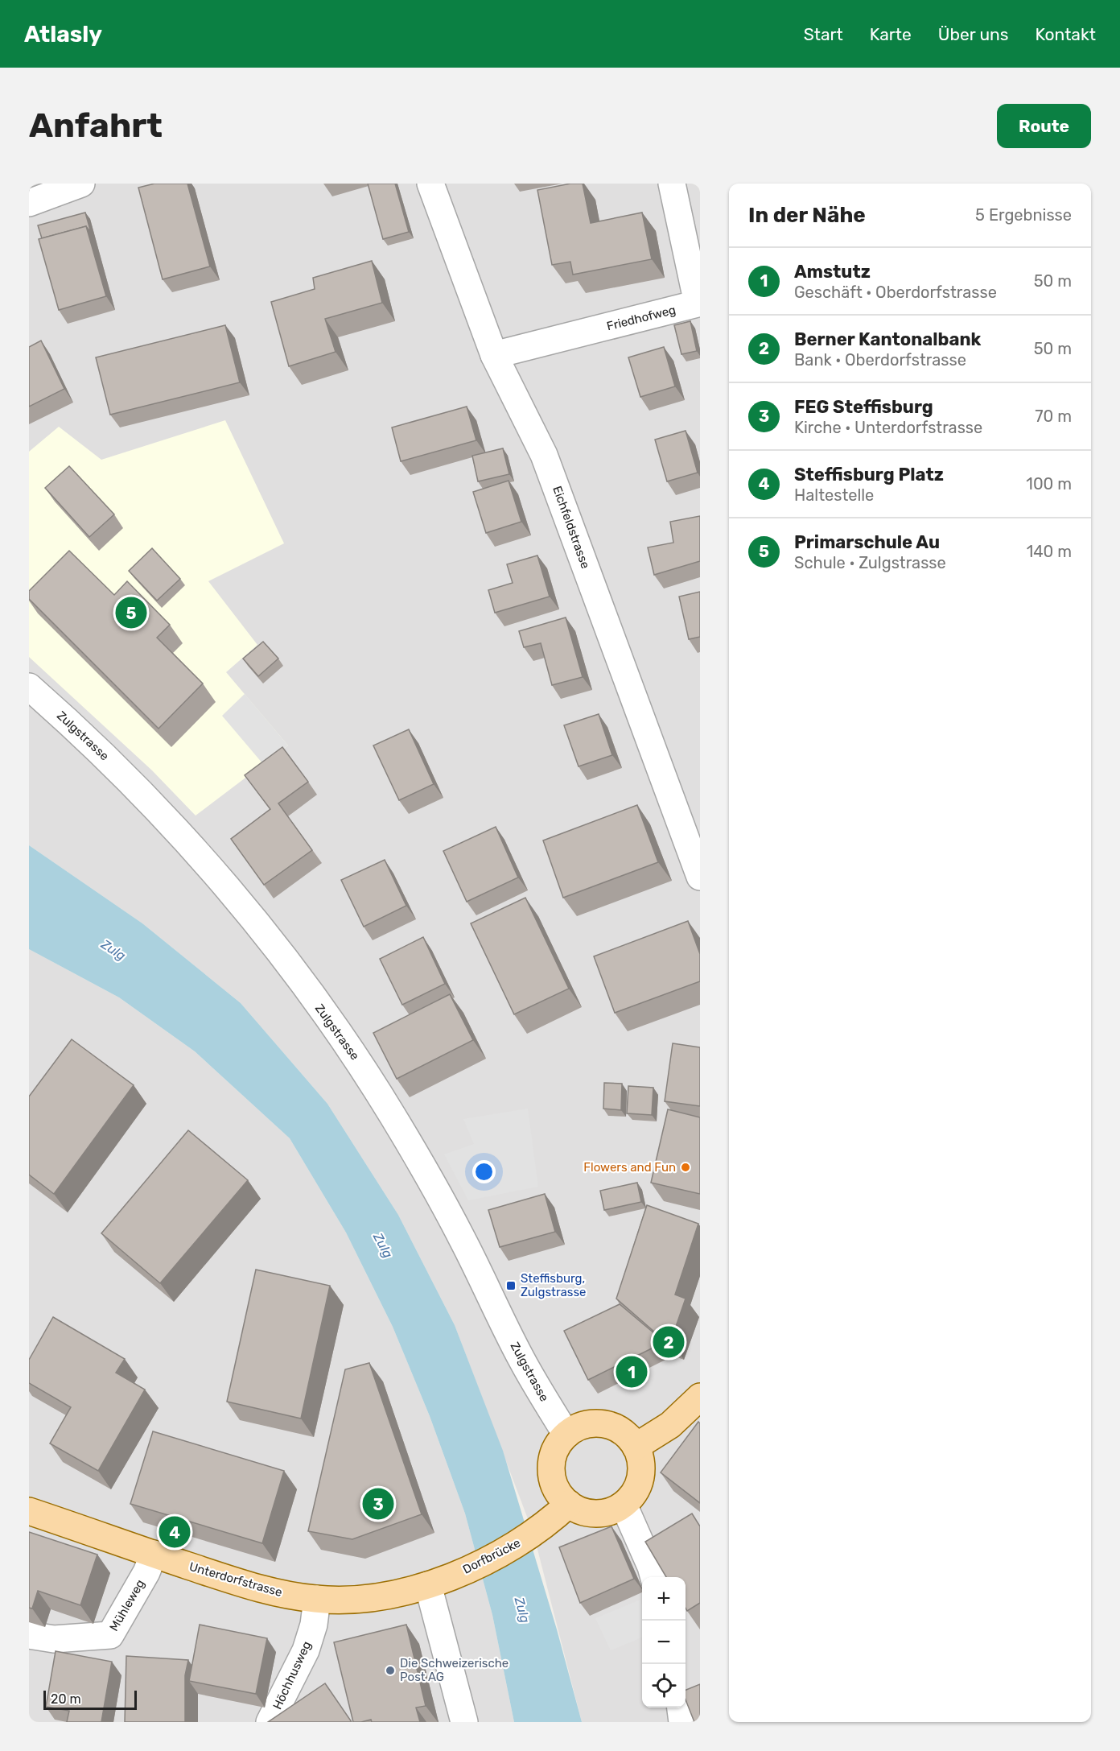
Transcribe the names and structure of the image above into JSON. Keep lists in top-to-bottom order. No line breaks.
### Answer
{"streets":{"main road":["Dorfbrücke","Unterdorfstrasse"],"street":["Friedhofweg","Eichfeldstrasse","Zulgstrasse","Mühleweg","Höchhusweg"]},"crossings":[["Friedhofweg","Eichfeldstrasse"],["Zulgstrasse","Dorfbrücke"],["Dorfbrücke","Unterdorfstrasse"],["Unterdorfstrasse","Mühleweg"],["Unterdorfstrasse","Höchhusweg"]],"water":["Zulg"],"places":{"other":["Flowers and Fun","Die Schweizerische Post AG"],"transit":["Steffisburg, Zulgstrasse"]},"scale_bar":"20 m","page":{"header":"Atlasly","nav":["Start","Karte","Über uns","Kontakt"],"buttons":"Route","title":"Anfahrt","heading":["In der Nähe","5 Ergebnisse"],"list":[{"mark":"1","name":"Amstutz","note":"Geschäft · Oberdorfstrasse","value":"50 m"},{"mark":"2","name":"Berner Kantonalbank","note":"Bank · Oberdorfstrasse","value":"50 m"},{"mark":"3","name":"FEG Steffisburg","note":"Kirche · Unterdorfstrasse","value":"70 m"},{"mark":"4","name":"Steffisburg Platz","note":"Haltestelle","value":"100 m"},{"mark":"5","name":"Primarschule Au","note":"Schule · Zulgstrasse","value":"140 m"}],"pins":["5","2","1","3","4"],"map_buttons":["+","−"],"scale":"20 m"}}
